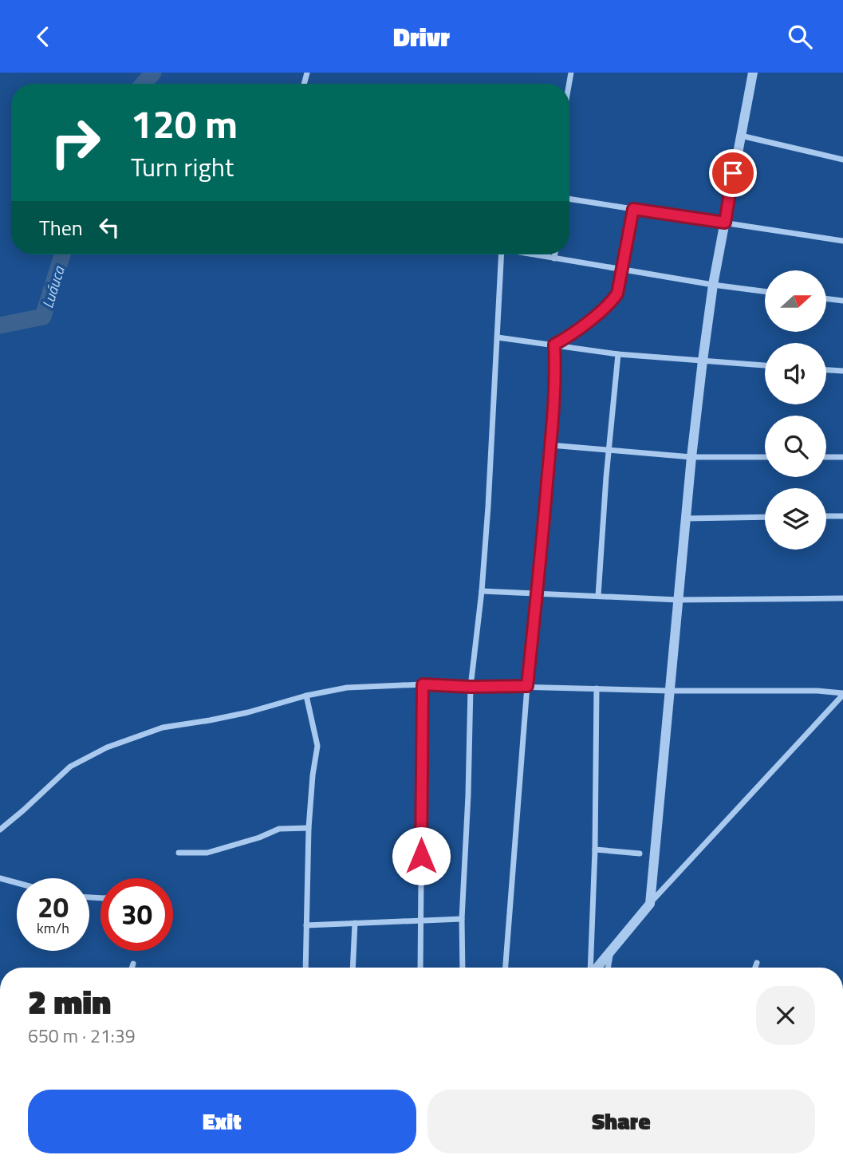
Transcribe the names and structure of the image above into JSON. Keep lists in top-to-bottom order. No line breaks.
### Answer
{"water":["Luáuca"],"north":"right","page":{"header":"Drivr","turn":["120 m","Turn right"],"then":"Then","speed":"20 km/h","limit":"30","heading":["2 min","650 m · 21:39"],"buttons":["Exit","Share"]}}
